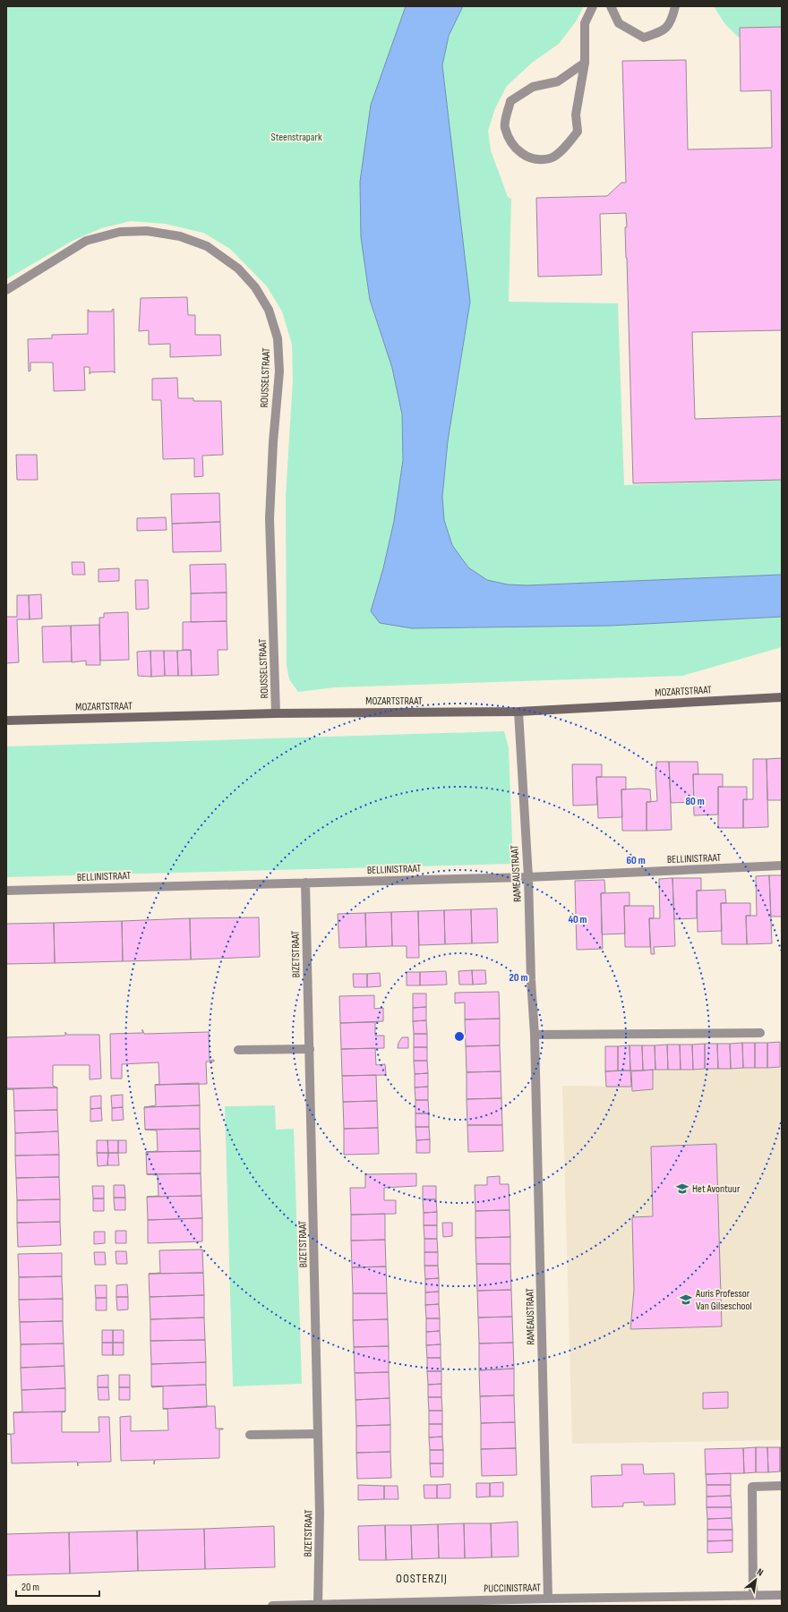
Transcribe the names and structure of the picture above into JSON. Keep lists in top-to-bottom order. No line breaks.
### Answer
{"streets":{"main road":["MOZARTSTRAAT"],"street":["ROUSSELSTRAAT","BELLINISTRAAT","RAMEAUSTRAAT","BIZETSTRAAT","PUCCINISTRAAT"]},"crossings":[["ROUSSELSTRAAT","MOZARTSTRAAT"],["MOZARTSTRAAT","RAMEAUSTRAAT"],["BELLINISTRAAT","RAMEAUSTRAAT"],["BELLINISTRAAT","BIZETSTRAAT"],["RAMEAUSTRAAT","PUCCINISTRAAT"],["BIZETSTRAAT","PUCCINISTRAAT"]],"districts":["OOSTERZIJ"],"parks":["Steenstrapark"],"places":{"school or university":["Het Avontuur","Auris Professor Van Gilseschool"]},"scale_bar":"20 m","north":"top right","rings":["80 m","60 m","40 m","20 m"]}
